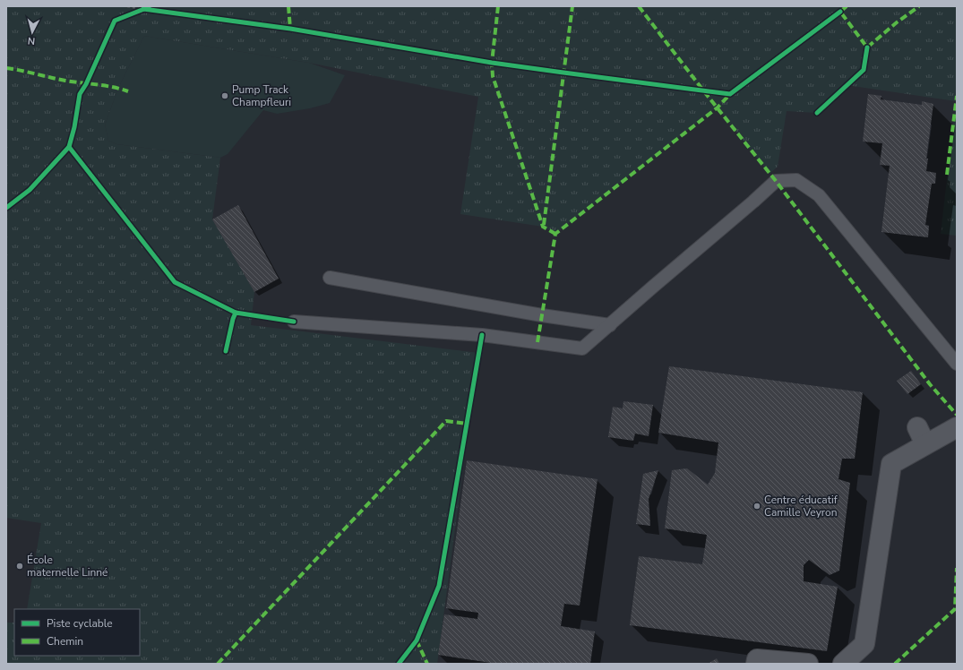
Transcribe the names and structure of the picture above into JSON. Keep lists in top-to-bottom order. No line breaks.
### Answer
{"places":["Pump Track Champfleuri","Centre éducatif Camille Veyron","École maternelle Linné"],"legend":["Piste cyclable","Chemin"],"north":"bottom"}
